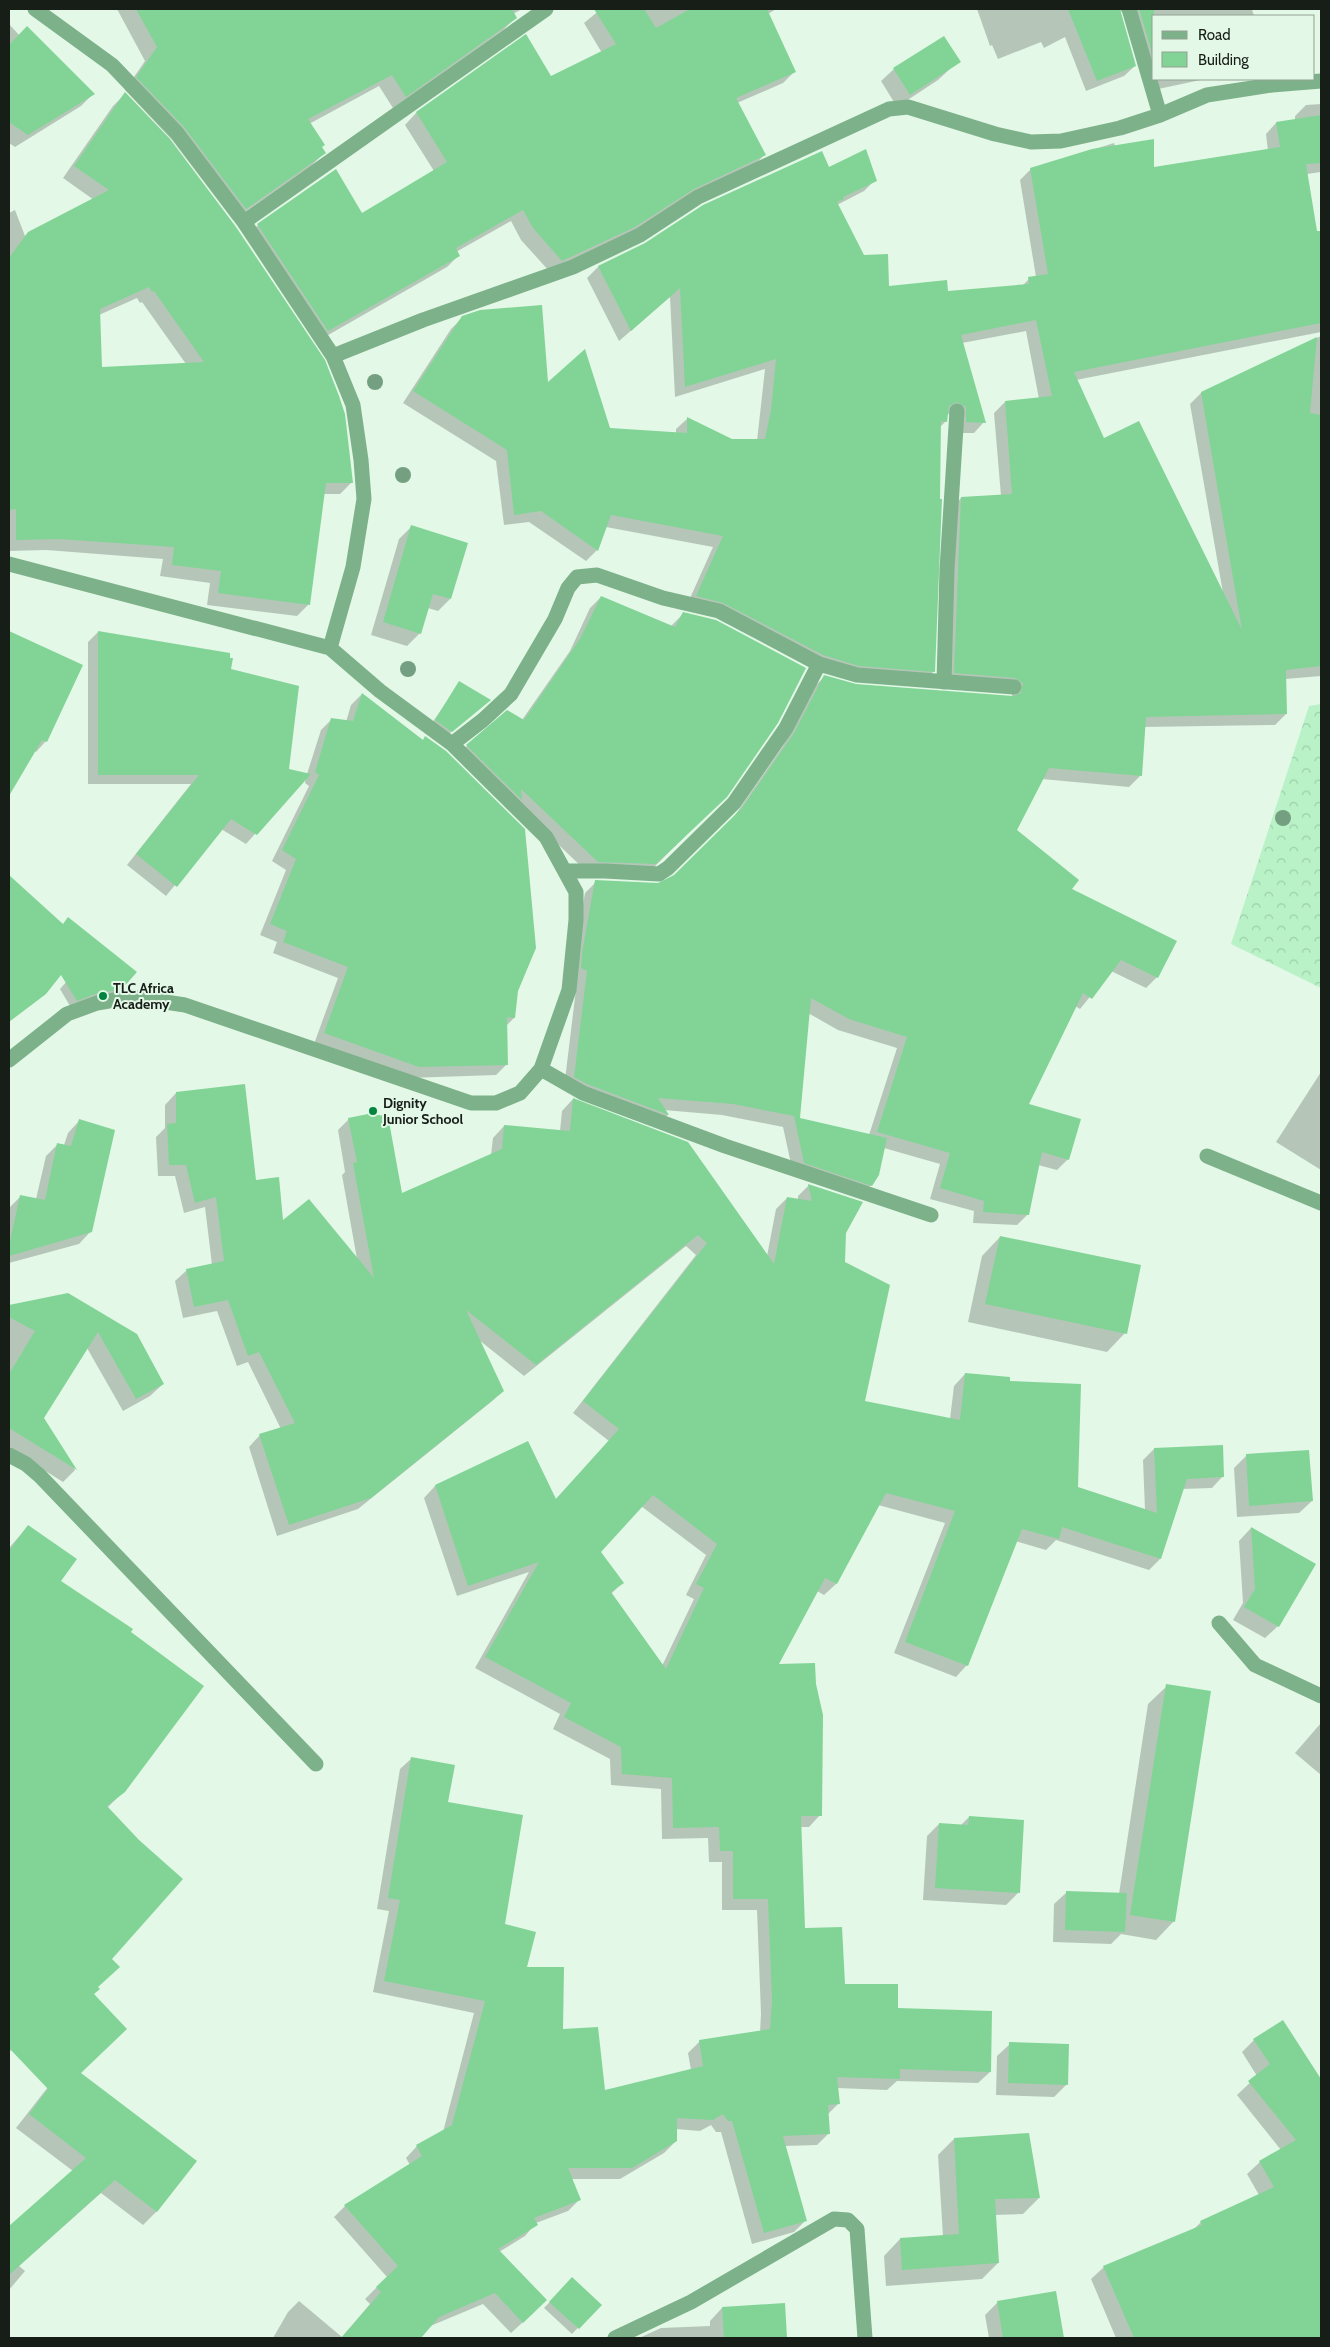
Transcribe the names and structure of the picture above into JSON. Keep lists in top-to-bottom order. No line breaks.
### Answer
{"places":["TLC Africa Academy","Dignity Junior School"],"legend":["Road","Building"]}
